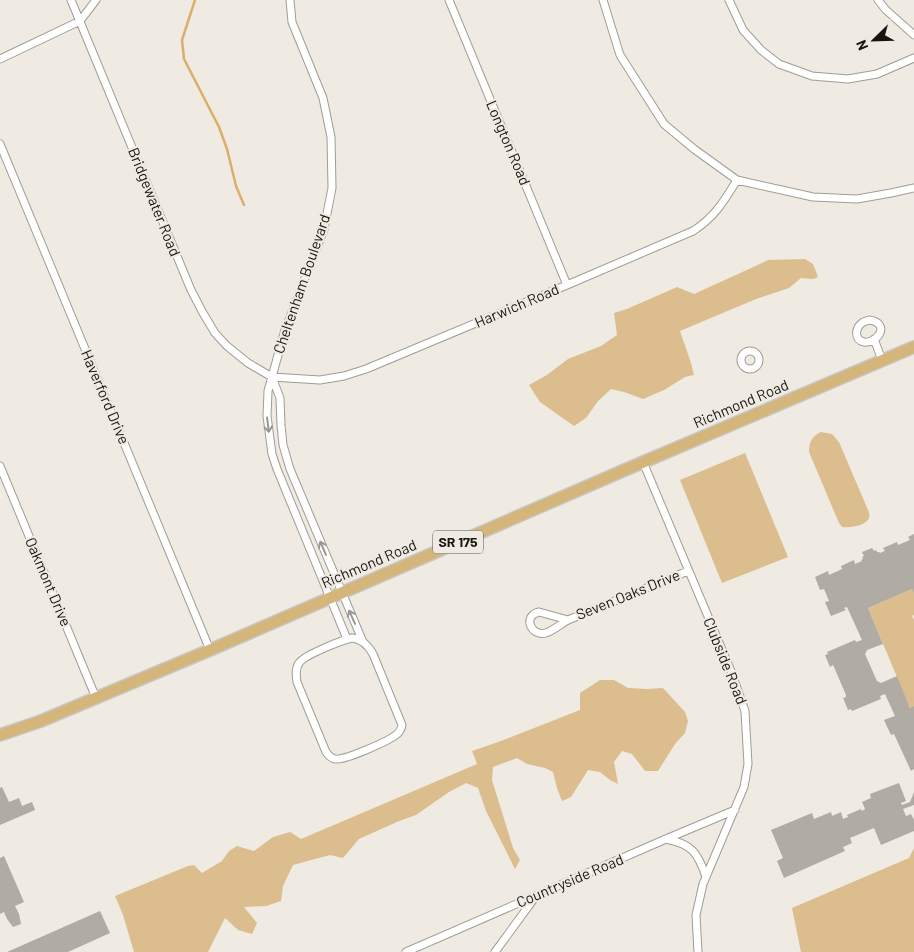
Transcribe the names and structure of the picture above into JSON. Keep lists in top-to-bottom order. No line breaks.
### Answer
{"streets":{"main road":["Richmond Road","SR 175"],"street":["Longton Road","Bridgewater Road","Cheltenham Boulevard","Harwich Road","Haverford Drive","Oakmont Drive","Seven Oaks Drive","Clubside Road","Countryside Road"]},"crossings":[["Longton Road","Harwich Road"],["Bridgewater Road","Cheltenham Boulevard"],["Bridgewater Road","Harwich Road"],["Cheltenham Boulevard","Harwich Road"],["Cheltenham Boulevard","Richmond Road"],["Haverford Drive","Richmond Road"],["Richmond Road","Oakmont Drive"],["Richmond Road","Clubside Road"],["Seven Oaks Drive","Clubside Road"],["Clubside Road","Countryside Road"]],"north":"bottom left"}
